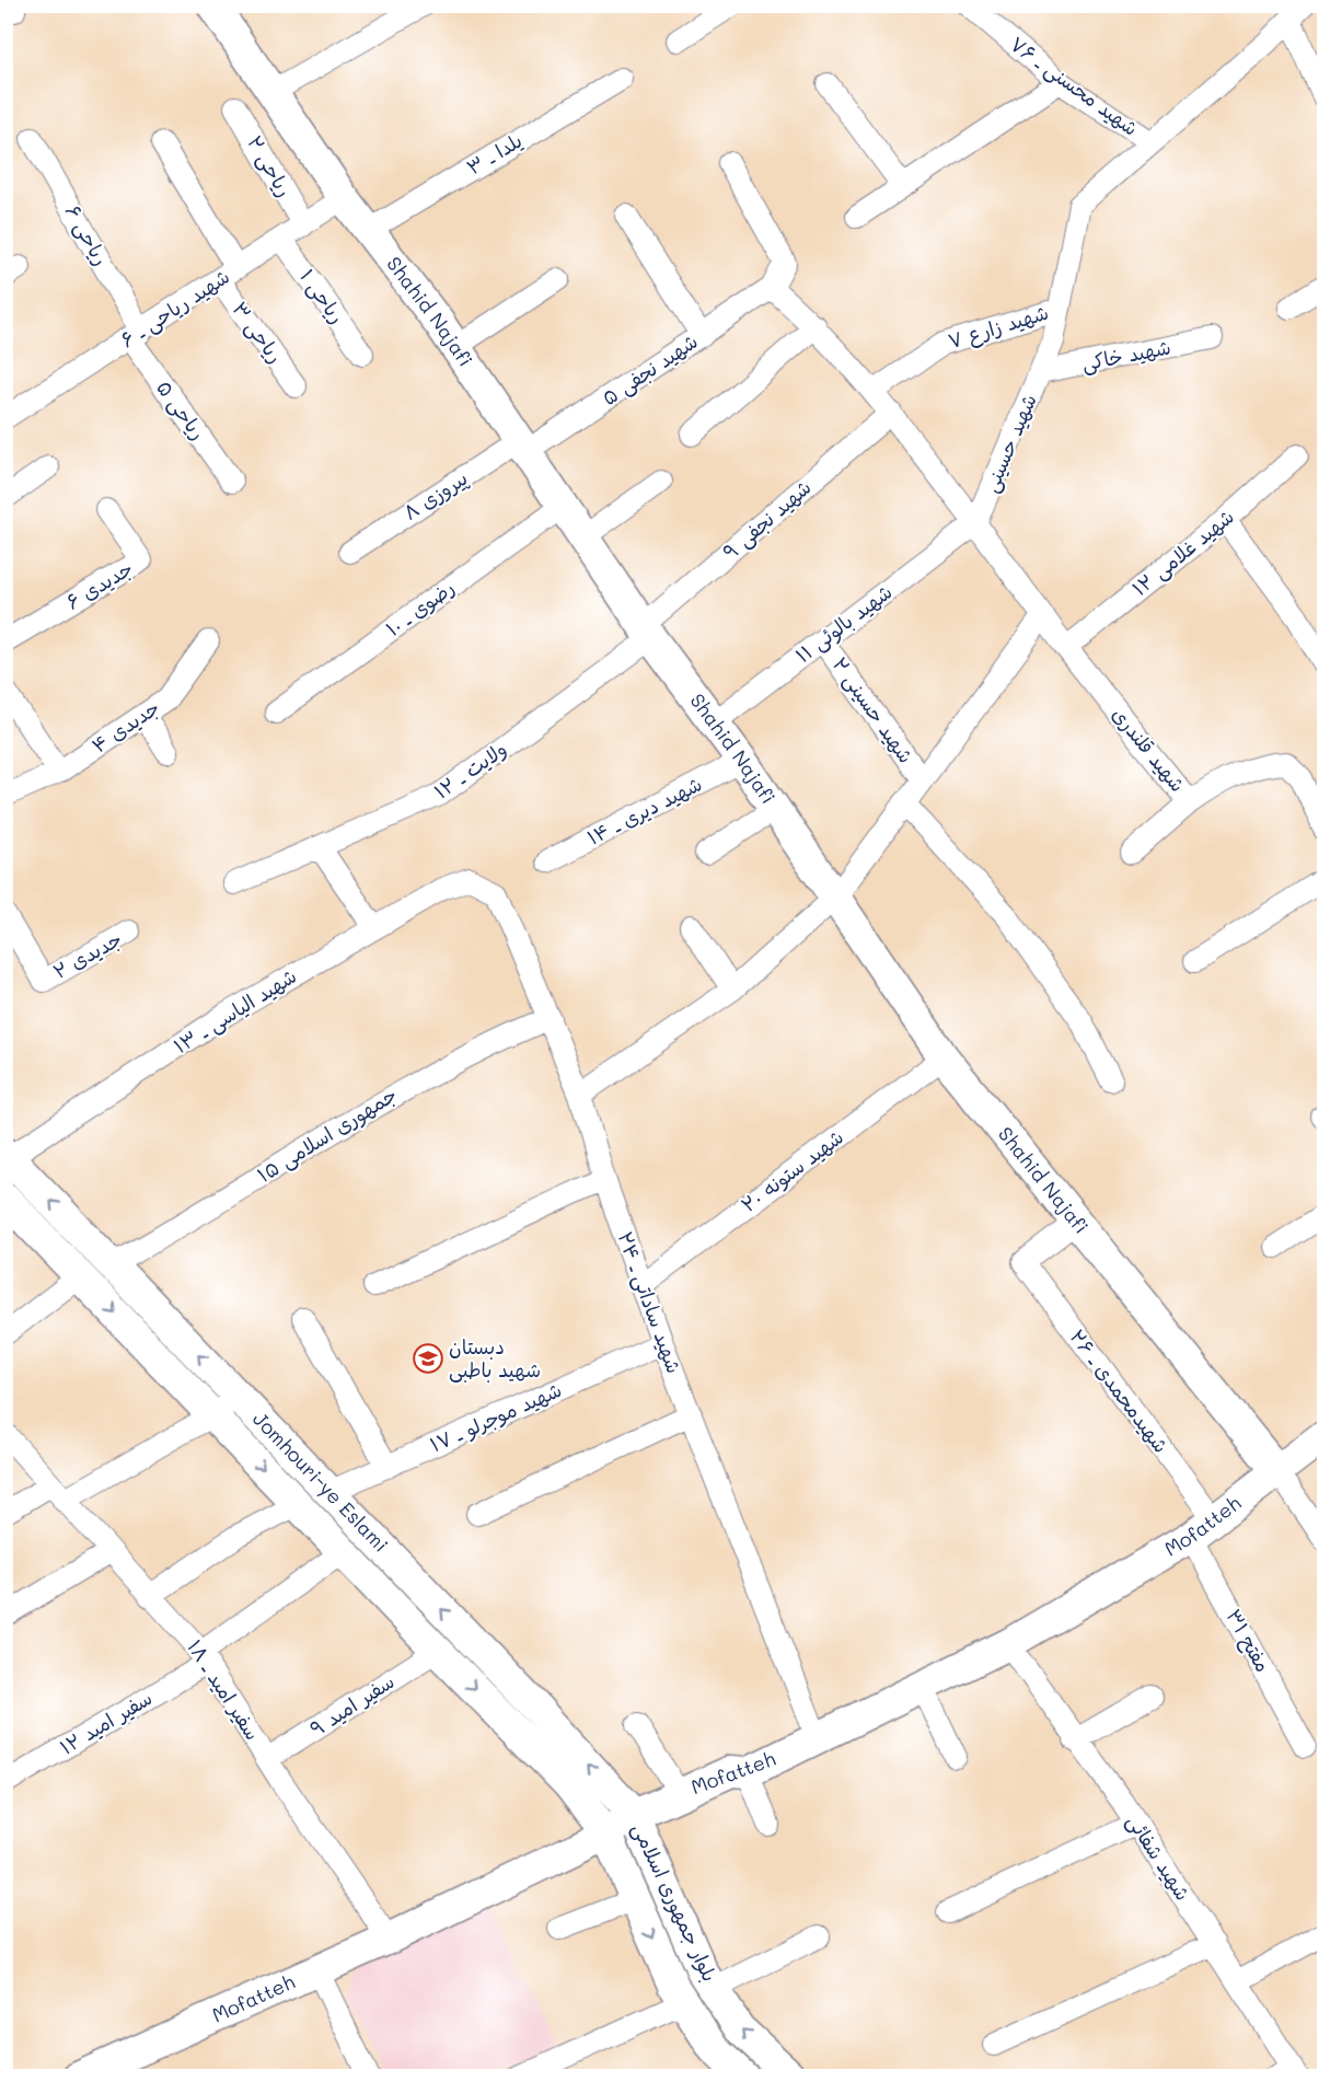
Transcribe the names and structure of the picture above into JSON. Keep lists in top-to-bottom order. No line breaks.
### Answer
{"streets":{"street":["شهید محسنی ـ ۷۶","یلدا ـ ۳","ریاحی ۲","ریاحی ۶","ریاحی ۱","شهید ریاحی ـ ۶","Shahid Najafi","شهید زارع ۷","ریاحی ۳","شهید خاکی","شهید نجفی ۵","ریاحی ۵","شهید حسینی","پیروزی ۸","شهید نجفی ۹","شهید غلامی ۱۲","جدیدی ۶","رضوی ـ ۱۰","شهید بالوئی ۱۱","شهید حسینی ۲","جدیدی ۴","شهید قلندری","ولایت ـ ۱۲","شهید دیری ـ ۱۴","جدیدی ۲","شهید الیاسی ـ ۱۳","جمهوری اسلامی ۱۵","شهید ستونه ۲۰","شهید ساداتی ـ ۲۴","شهیدمحمدی ـ ۲۶","شهید موجرلو ـ ۱۷","Jomhouri-ye Eslami","Mofatteh","مفتح ۳۱","سفیر امید ـ ۱۸","سفیر امید ۹","سفیر امید ۱۲","شهید شفائی","بلوار جمهوری اسلامی"]},"crossings":[["شهید محسنی ـ ۷۶","شهید حسینی"],["یلدا ـ ۳","Shahid Najafi"],["ریاحی ۲","شهید ریاحی ـ ۶"],["ریاحی ۶","شهید ریاحی ـ ۶"],["ریاحی ۶","ریاحی ۵"],["ریاحی ۱","شهید ریاحی ـ ۶"],["شهید ریاحی ـ ۶","Shahid Najafi"],["شهید ریاحی ـ ۶","ریاحی ۳"],["شهید ریاحی ـ ۶","ریاحی ۵"],["Shahid Najafi","شهید نجفی ۵"],["Shahid Najafi","پیروزی ۸"],["Shahid Najafi","شهید نجفی ۹"],["Shahid Najafi","رضوی ـ ۱۰"],["Shahid Najafi","شهید بالوئی ۱۱"],["Shahid Najafi","ولایت ـ ۱۲"],["Shahid Najafi","شهید دیری ـ ۱۴"],["Shahid Najafi","شهید ستونه ۲۰"],["Shahid Najafi","شهیدمحمدی ـ ۲۶"],["Shahid Najafi","Mofatteh"],["شهید زارع ۷","شهید حسینی"],["شهید خاکی","شهید حسینی"],["شهید نجفی ۵","پیروزی ۸"],["شهید حسینی","شهید بالوئی ۱۱"],["شهید نجفی ۹","ولایت ـ ۱۲"],["شهید غلامی ۱۲","شهید قلندری"],["شهید بالوئی ۱۱","شهید حسینی ۲"],["شهید الیاسی ـ ۱۳","شهید ساداتی ـ ۲۴"],["شهید الیاسی ـ ۱۳","Jomhouri-ye Eslami"],["جمهوری اسلامی ۱۵","شهید ساداتی ـ ۲۴"],["جمهوری اسلامی ۱۵","Jomhouri-ye Eslami"],["شهید ستونه ۲۰","شهید ساداتی ـ ۲۴"],["شهید ساداتی ـ ۲۴","شهید موجرلو ـ ۱۷"],["شهید ساداتی ـ ۲۴","Mofatteh"],["شهیدمحمدی ـ ۲۶","Mofatteh"],["شهیدمحمدی ـ ۲۶","مفتح ۳۱"],["شهید موجرلو ـ ۱۷","Jomhouri-ye Eslami"],["Jomhouri-ye Eslami","Mofatteh"],["Jomhouri-ye Eslami","سفیر امید ۹"],["Jomhouri-ye Eslami","سفیر امید ۱۲"],["Jomhouri-ye Eslami","بلوار جمهوری اسلامی"],["Mofatteh","مفتح ۳۱"],["Mofatteh","سفیر امید ـ ۱۸"],["Mofatteh","شهید شفائی"],["Mofatteh","بلوار جمهوری اسلامی"],["سفیر امید ـ ۱۸","سفیر امید ۹"],["سفیر امید ـ ۱۸","سفیر امید ۱۲"]],"places":{"school or university":["دبستان شهید باطبی"]}}
